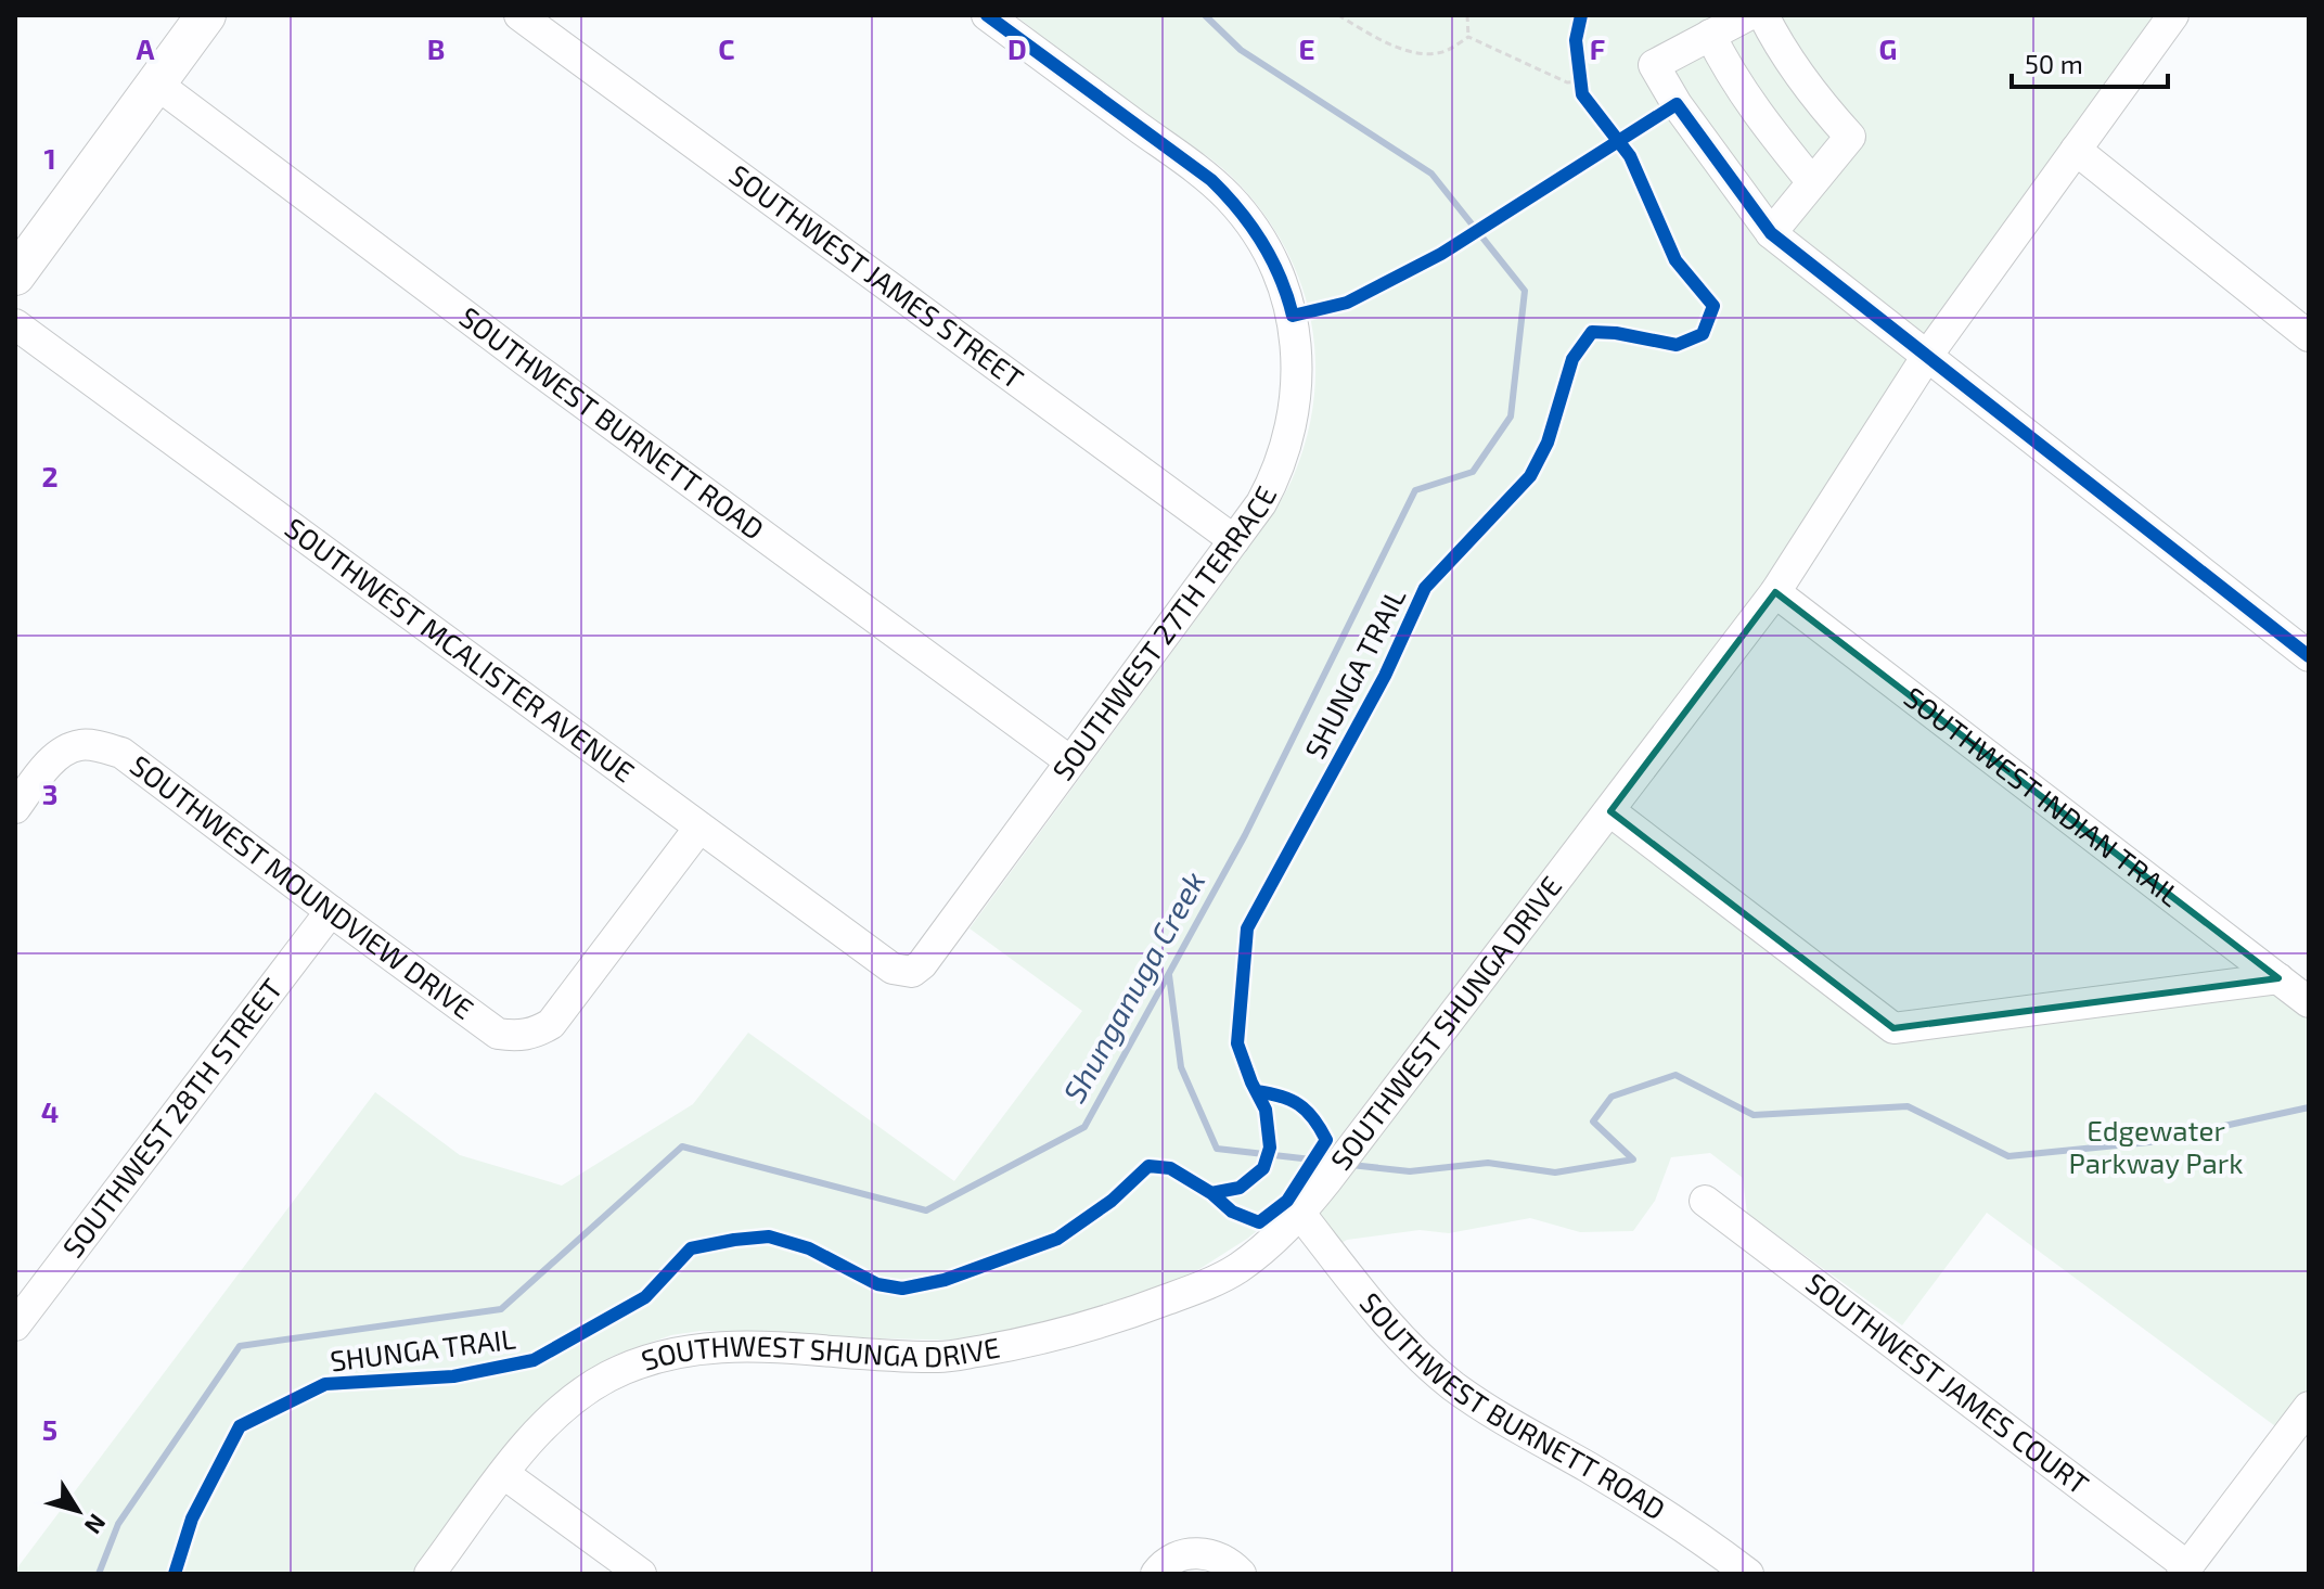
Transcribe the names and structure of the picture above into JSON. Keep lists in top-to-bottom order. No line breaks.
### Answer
{"streets":{"street":["SOUTHWEST JAMES STREET","SOUTHWEST BURNETT ROAD","SOUTHWEST 27TH TERRACE","SOUTHWEST MCALISTER AVENUE","SOUTHWEST INDIAN TRAIL","SOUTHWEST MOUNDVIEW DRIVE","SOUTHWEST SHUNGA DRIVE","SOUTHWEST 28TH STREET","SOUTHWEST JAMES COURT"],"cycle path":["SHUNGA TRAIL"]},"crossings":[["SOUTHWEST JAMES STREET","SOUTHWEST 27TH TERRACE"],["SOUTHWEST BURNETT ROAD","SOUTHWEST 27TH TERRACE"],["SOUTHWEST BURNETT ROAD","SOUTHWEST SHUNGA DRIVE"],["SOUTHWEST 27TH TERRACE","SOUTHWEST MCALISTER AVENUE"],["SOUTHWEST MCALISTER AVENUE","SOUTHWEST MOUNDVIEW DRIVE"],["SOUTHWEST INDIAN TRAIL","SOUTHWEST SHUNGA DRIVE"],["SOUTHWEST MOUNDVIEW DRIVE","SOUTHWEST 28TH STREET"]],"water":["Shunganuga Creek"],"parks":["Edgewater Parkway Park"],"scale_bar":"50 m","north":"bottom right","grid":{"columns":["A","B","C","D","E","F","G"],"rows":["1","2","3","4","5"]}}
